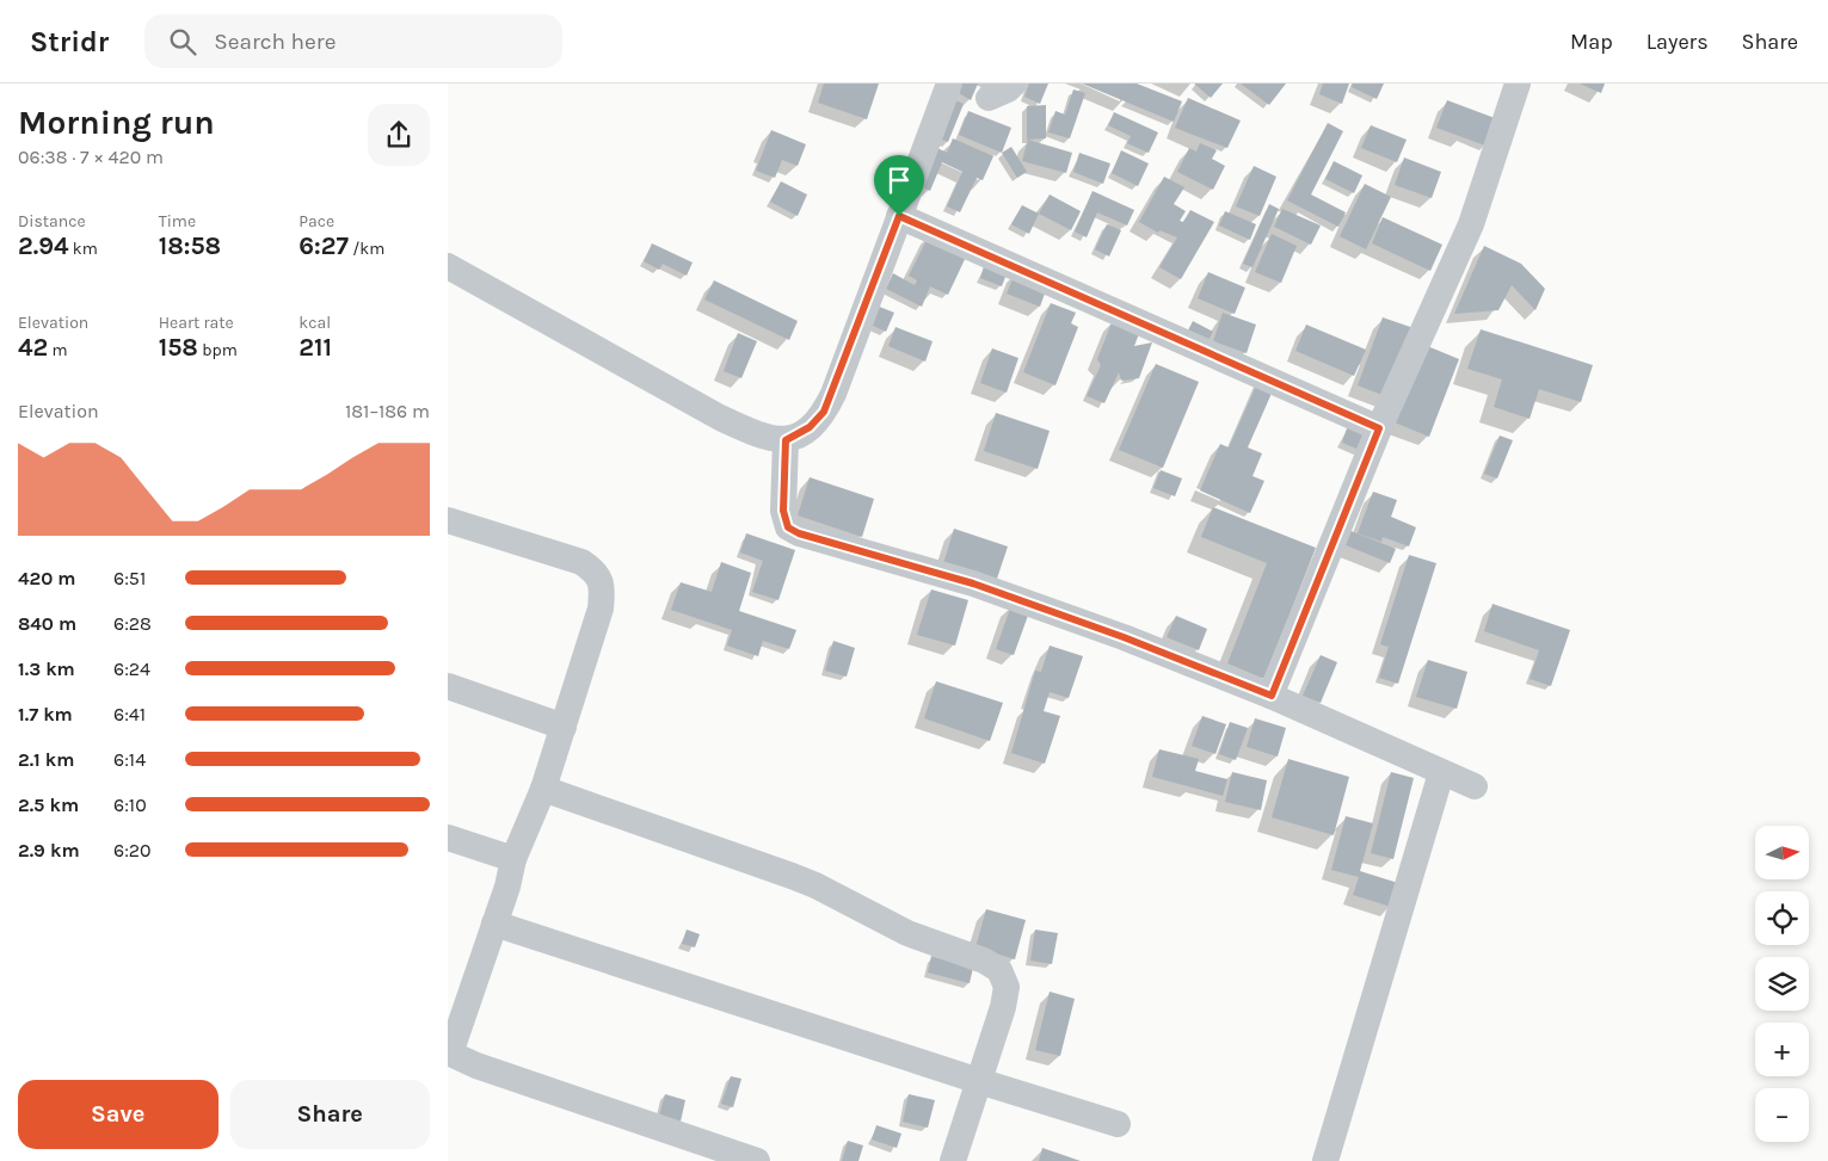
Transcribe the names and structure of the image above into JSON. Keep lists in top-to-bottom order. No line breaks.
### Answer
{"north":"right","page":{"header":"Stridr","search":"Search here","nav":["Map","Layers","Share"],"heading":["Morning run","06:38 · 7 × 420 m"],"stats":[["Distance","2.94 km"],["Time","18:58"],["Pace","6:27 /km"],["Elevation","42 m"],["Heart rate","158 bpm"],["kcal","211"]],"chart":["Elevation","181–186 m"],"list":[{"name":"420 m","note":"6:51"},{"name":"840 m","note":"6:28"},{"name":"1.3 km","note":"6:24"},{"name":"1.7 km","note":"6:41"},{"name":"2.1 km","note":"6:14"},{"name":"2.5 km","note":"6:10"},{"name":"2.9 km","note":"6:20"}],"map_buttons":["+","−"],"buttons":["Save","Share"]}}
